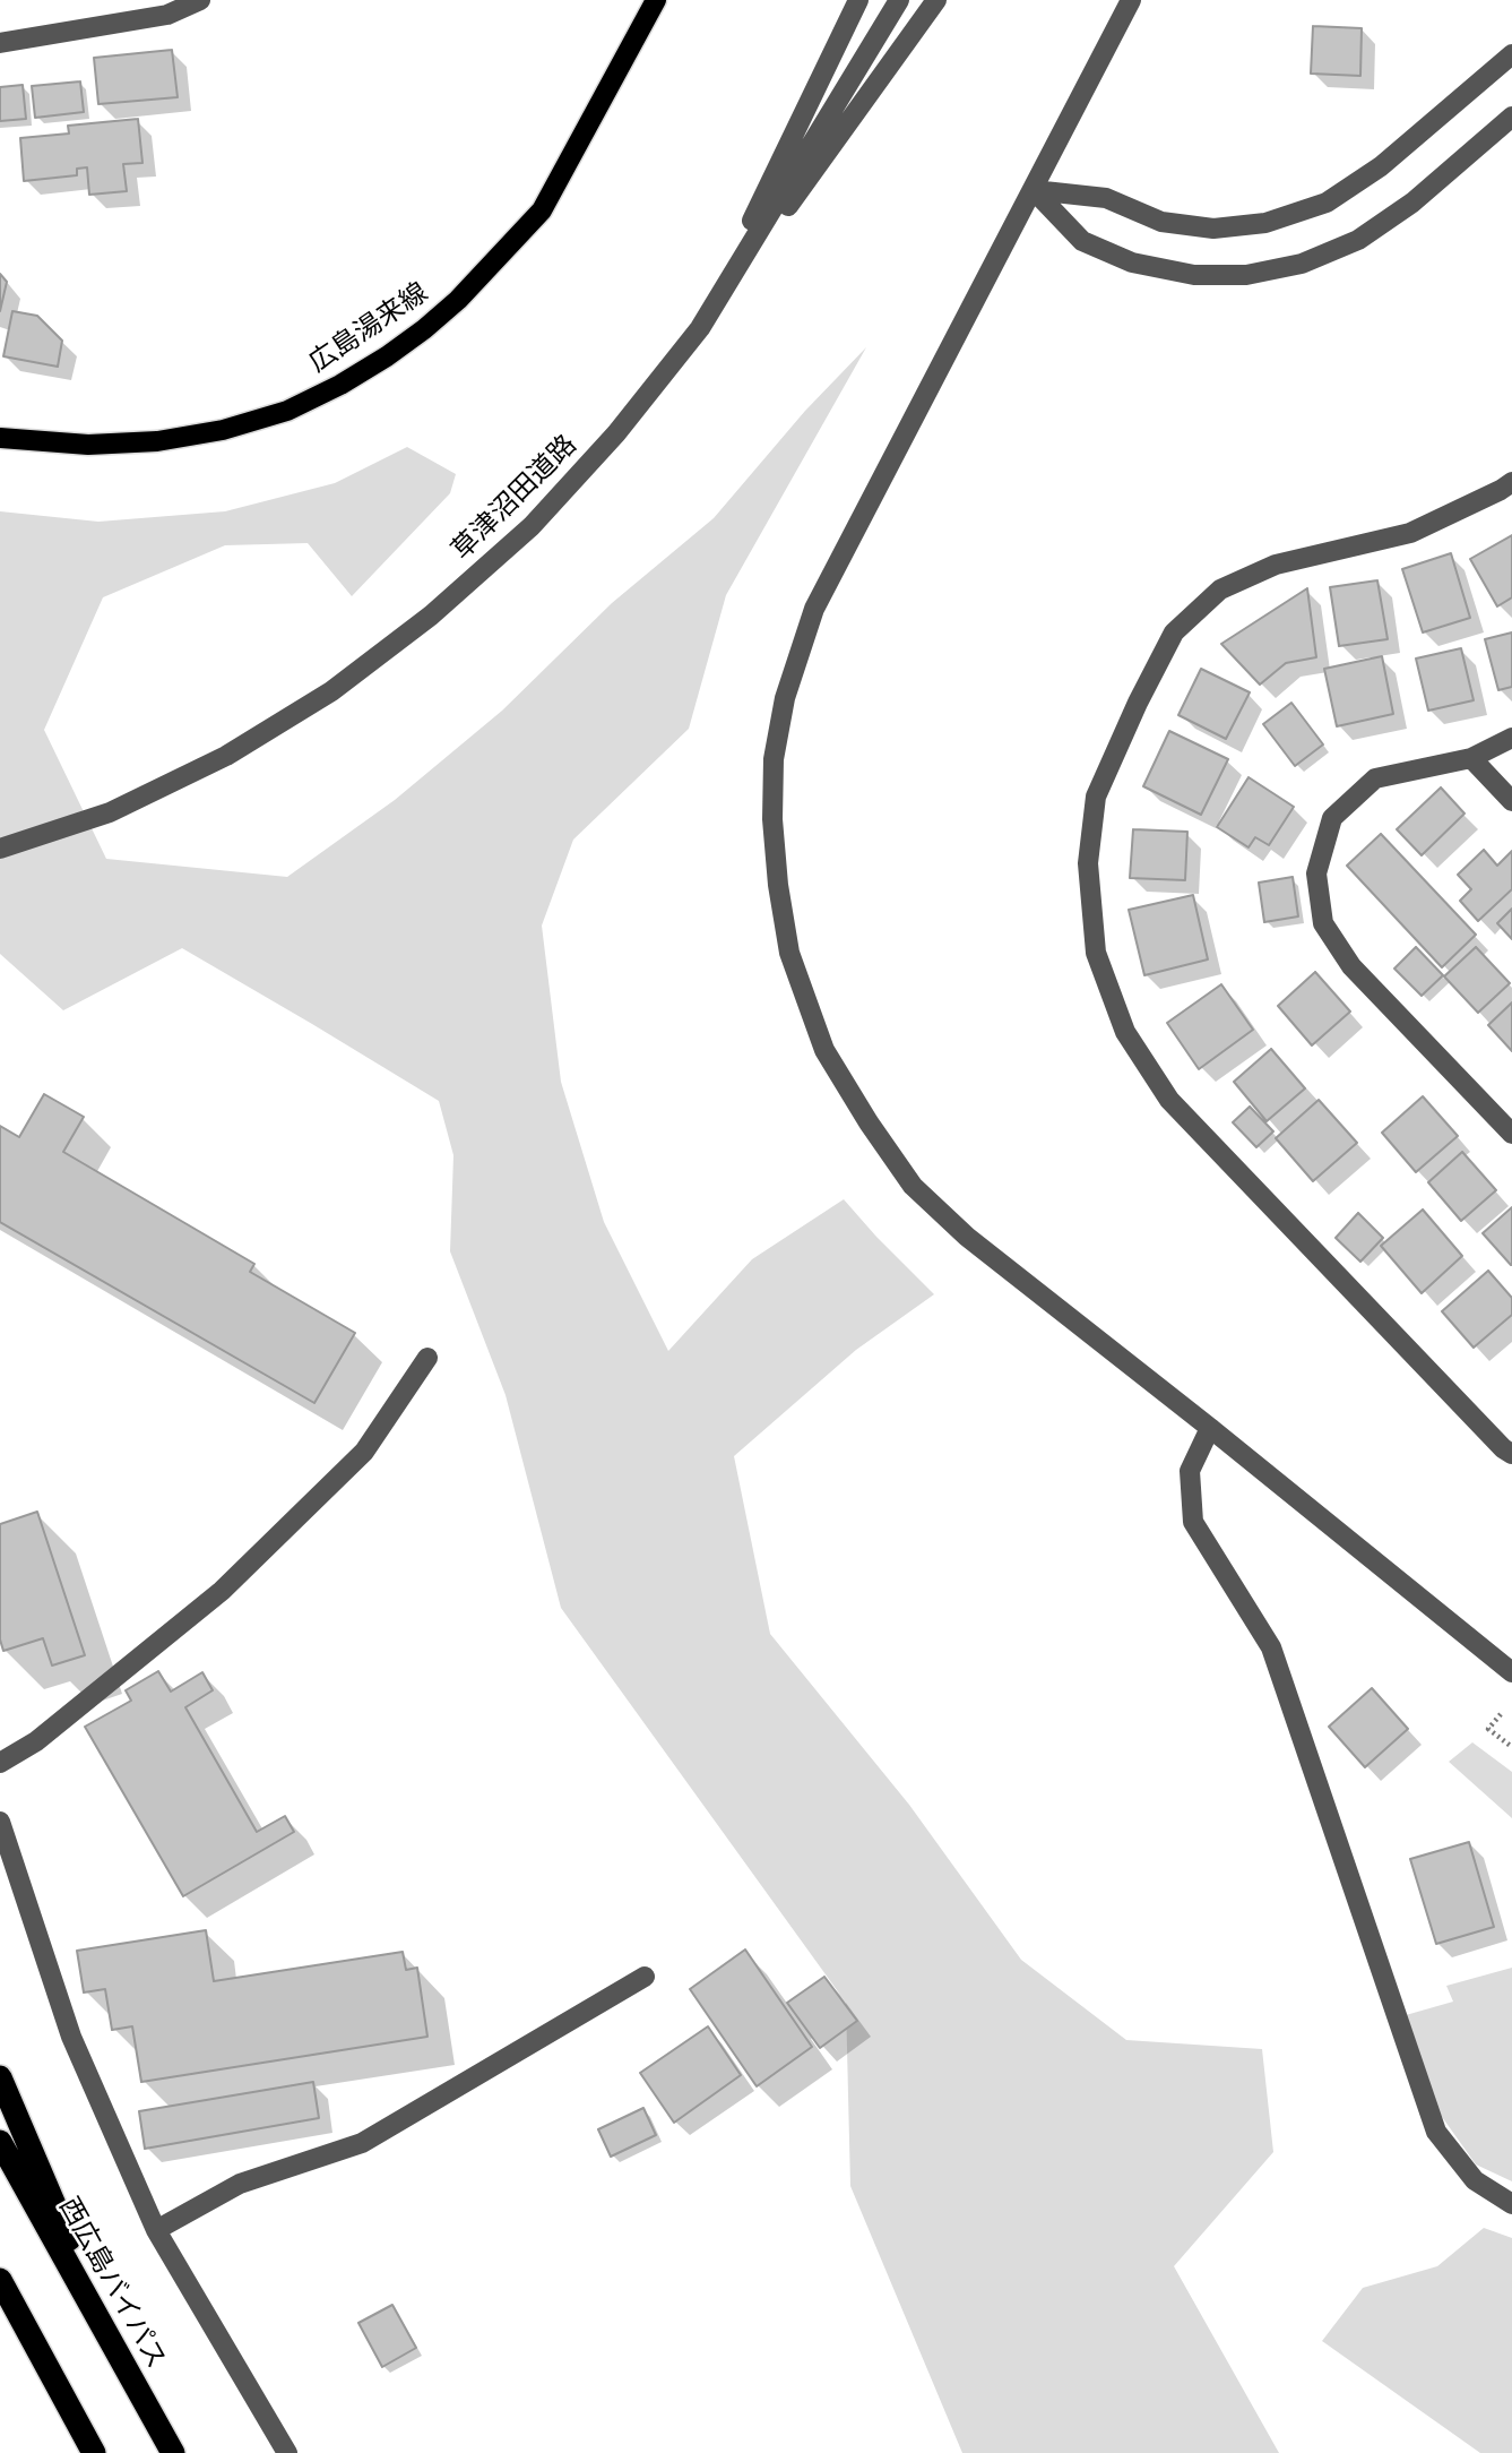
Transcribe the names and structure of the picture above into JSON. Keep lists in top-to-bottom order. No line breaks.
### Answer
{"streets":{"highway":["西広島バイパス"],"main road":["広島湯来線"],"street":["草津沼田道路"]}}
